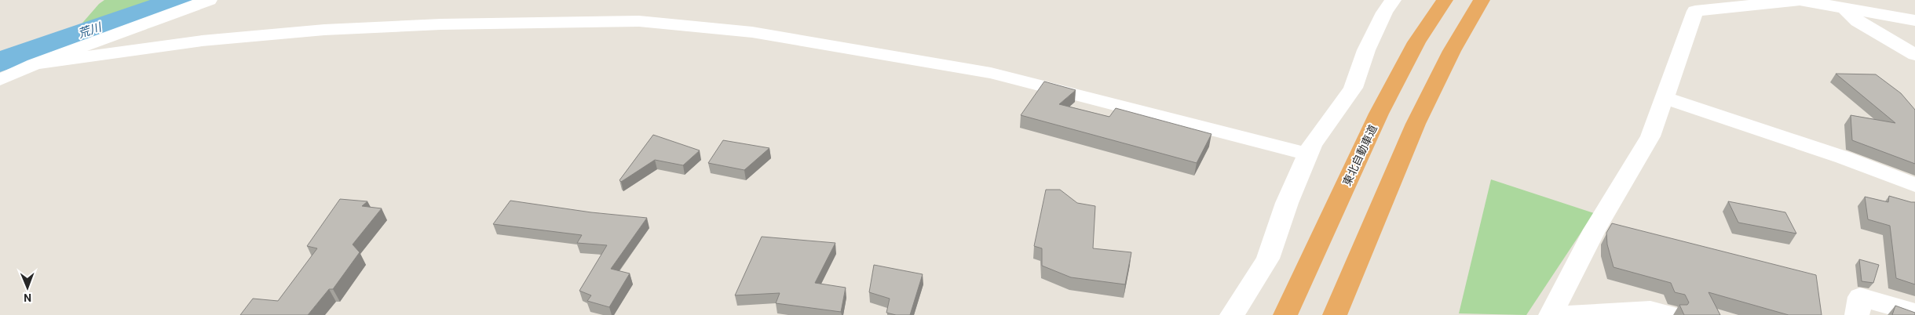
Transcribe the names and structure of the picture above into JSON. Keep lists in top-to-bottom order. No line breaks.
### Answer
{"streets":{"highway":["東北自動車道"]},"water":["荒川"],"north":"bottom"}
